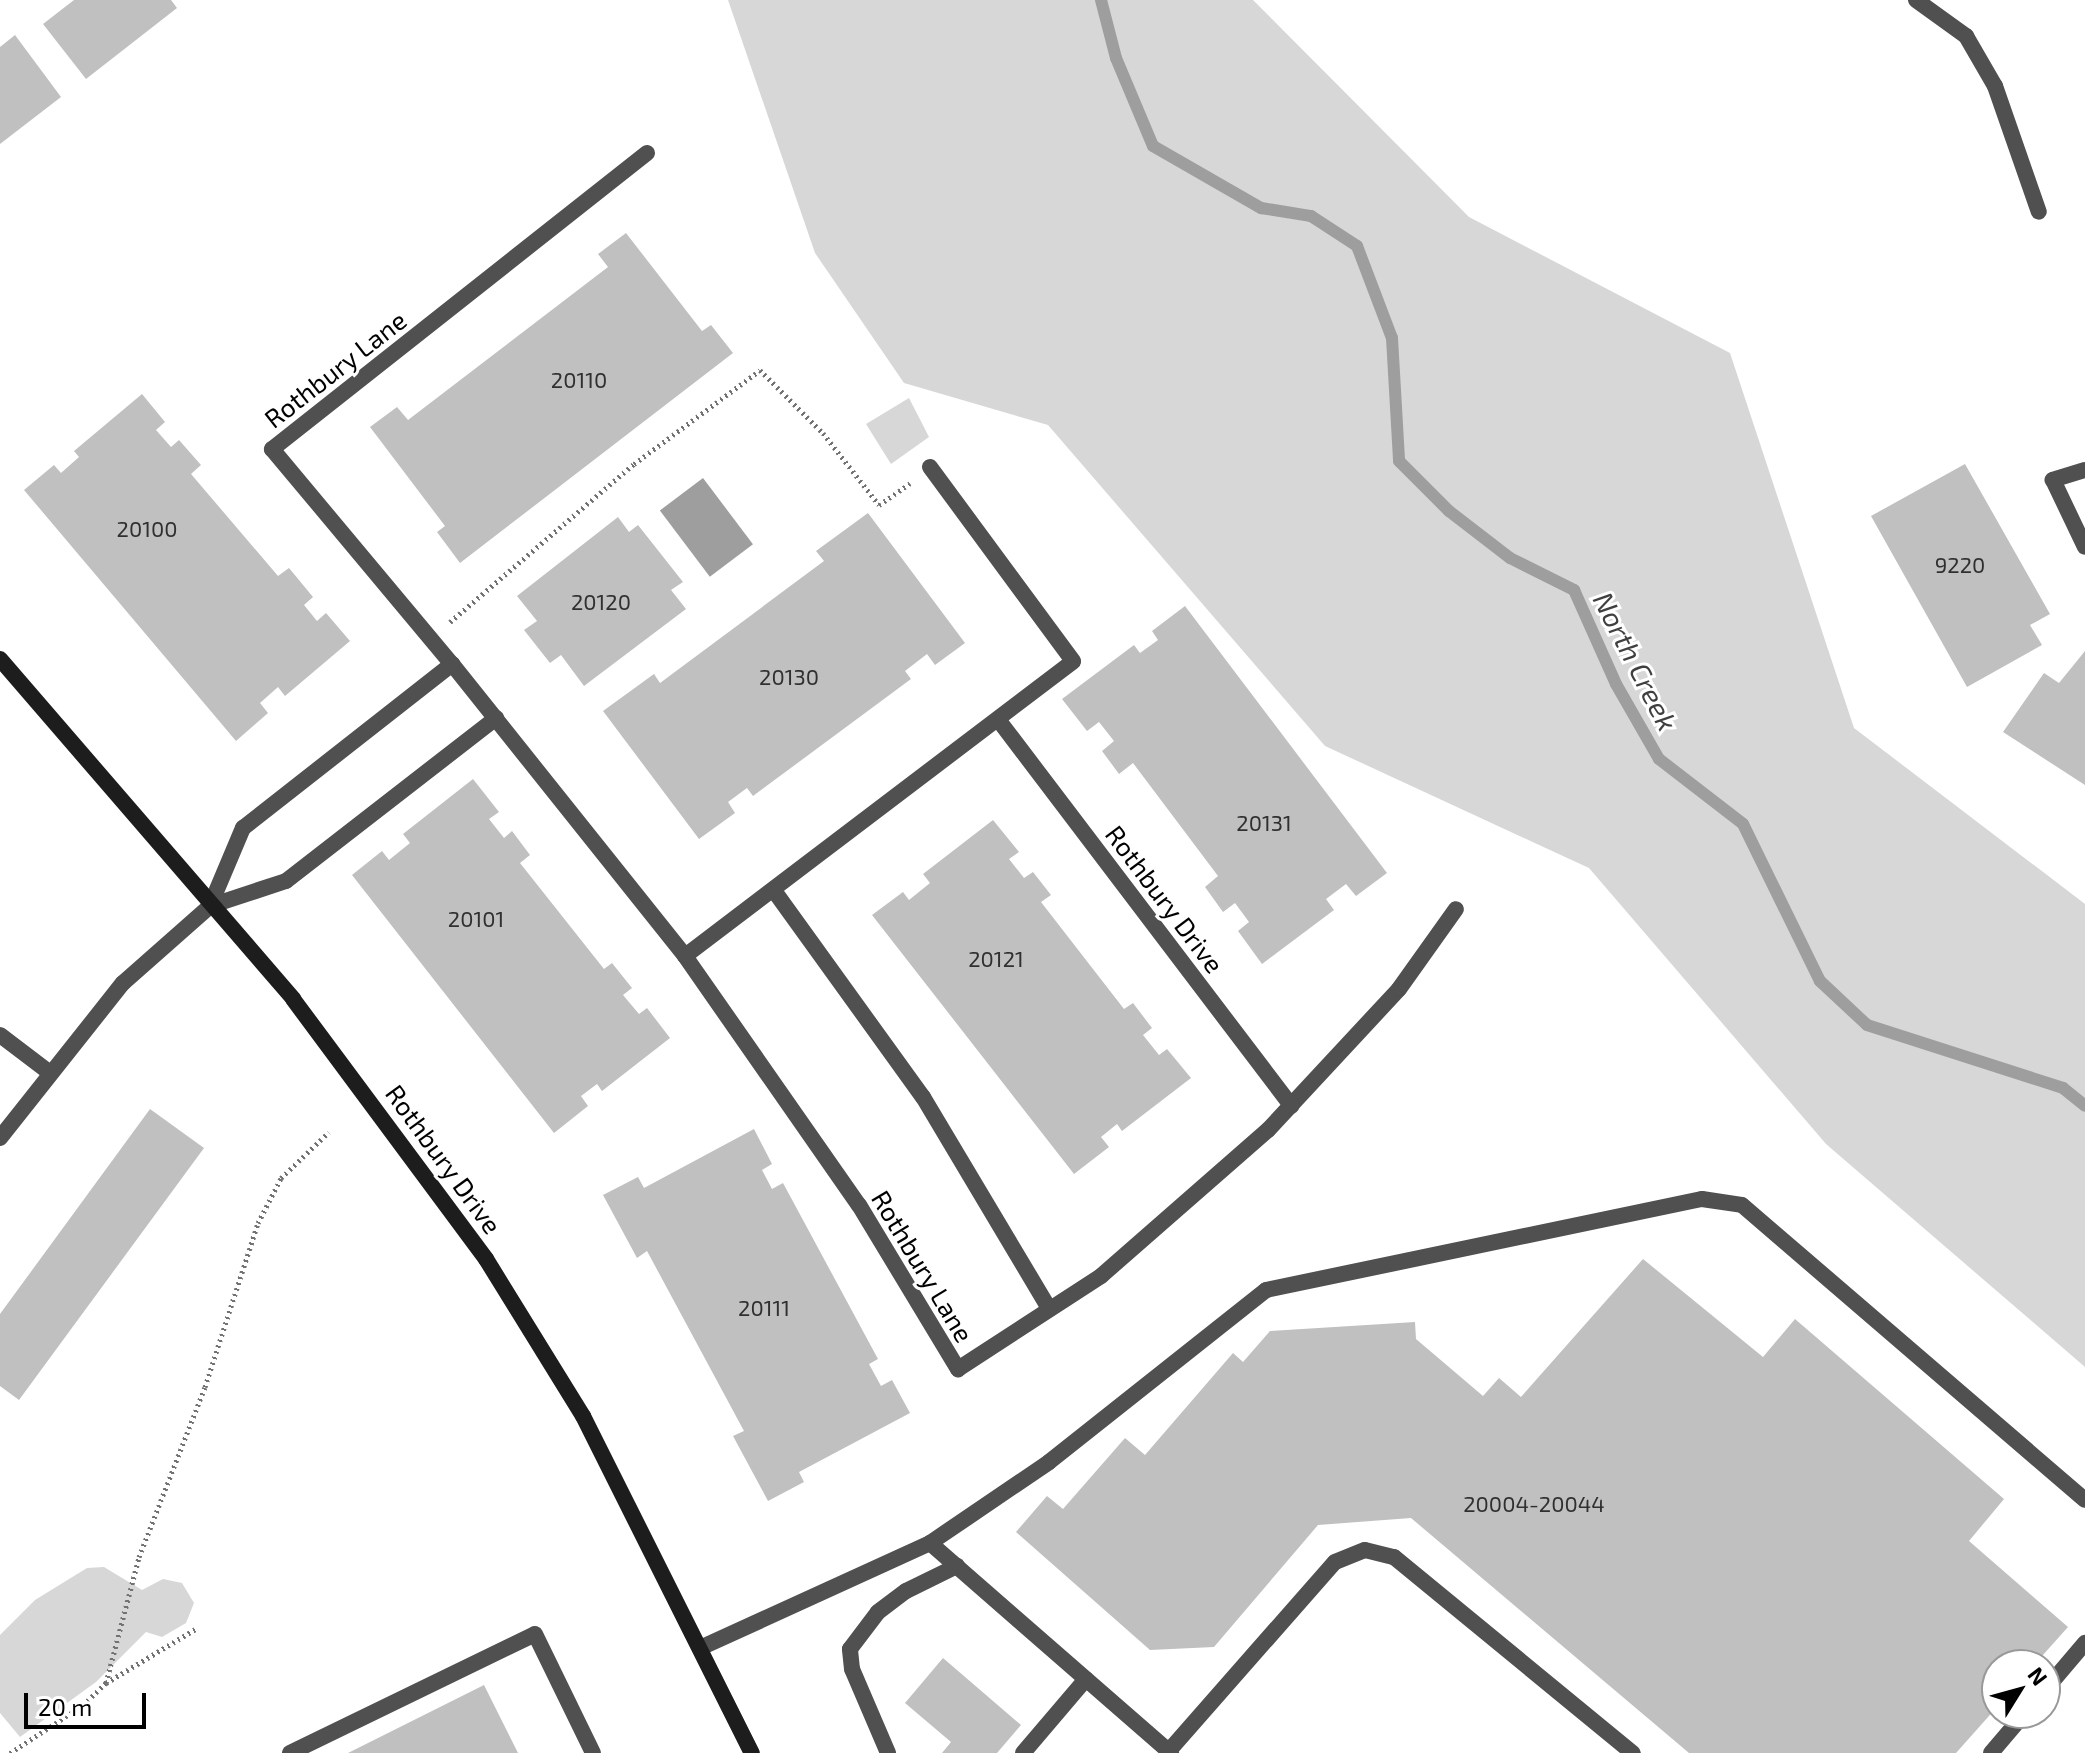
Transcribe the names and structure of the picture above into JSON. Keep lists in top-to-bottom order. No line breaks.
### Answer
{"streets":{"street":["Rothbury Lane","Rothbury Drive"]},"crossings":[["Rothbury Lane","Rothbury Drive"]],"water":["North Creek"],"house_numbers":["20110","20100","9220","20120","20130","20131","20101","20121","20111","20004-20044"],"scale_bar":"20 m","north":"top right"}
